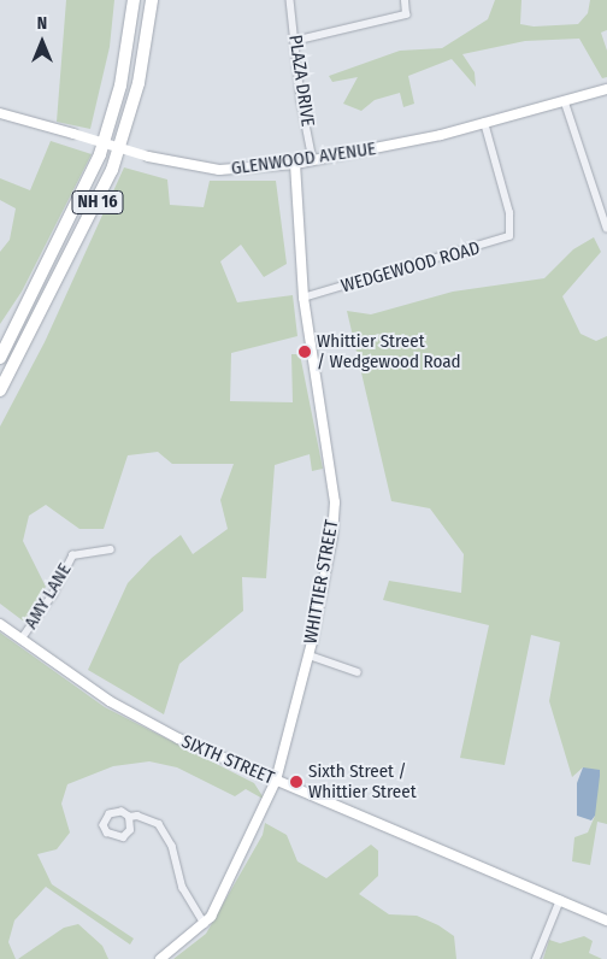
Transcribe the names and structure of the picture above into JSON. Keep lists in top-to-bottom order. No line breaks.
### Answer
{"streets":{"highway":["NH 16"],"street":["PLAZA DRIVE","GLENWOOD AVENUE","WEDGEWOOD ROAD","WHITTIER STREET","AMY LANE","SIXTH STREET"]},"crossings":[["PLAZA DRIVE","GLENWOOD AVENUE"],["GLENWOOD AVENUE","WEDGEWOOD ROAD"],["GLENWOOD AVENUE","WHITTIER STREET"],["WEDGEWOOD ROAD","WHITTIER STREET"],["WHITTIER STREET","SIXTH STREET"],["AMY LANE","SIXTH STREET"]],"places":["Whittier Street / Wedgewood Road","Sixth Street / Whittier Street"],"north":"top"}
